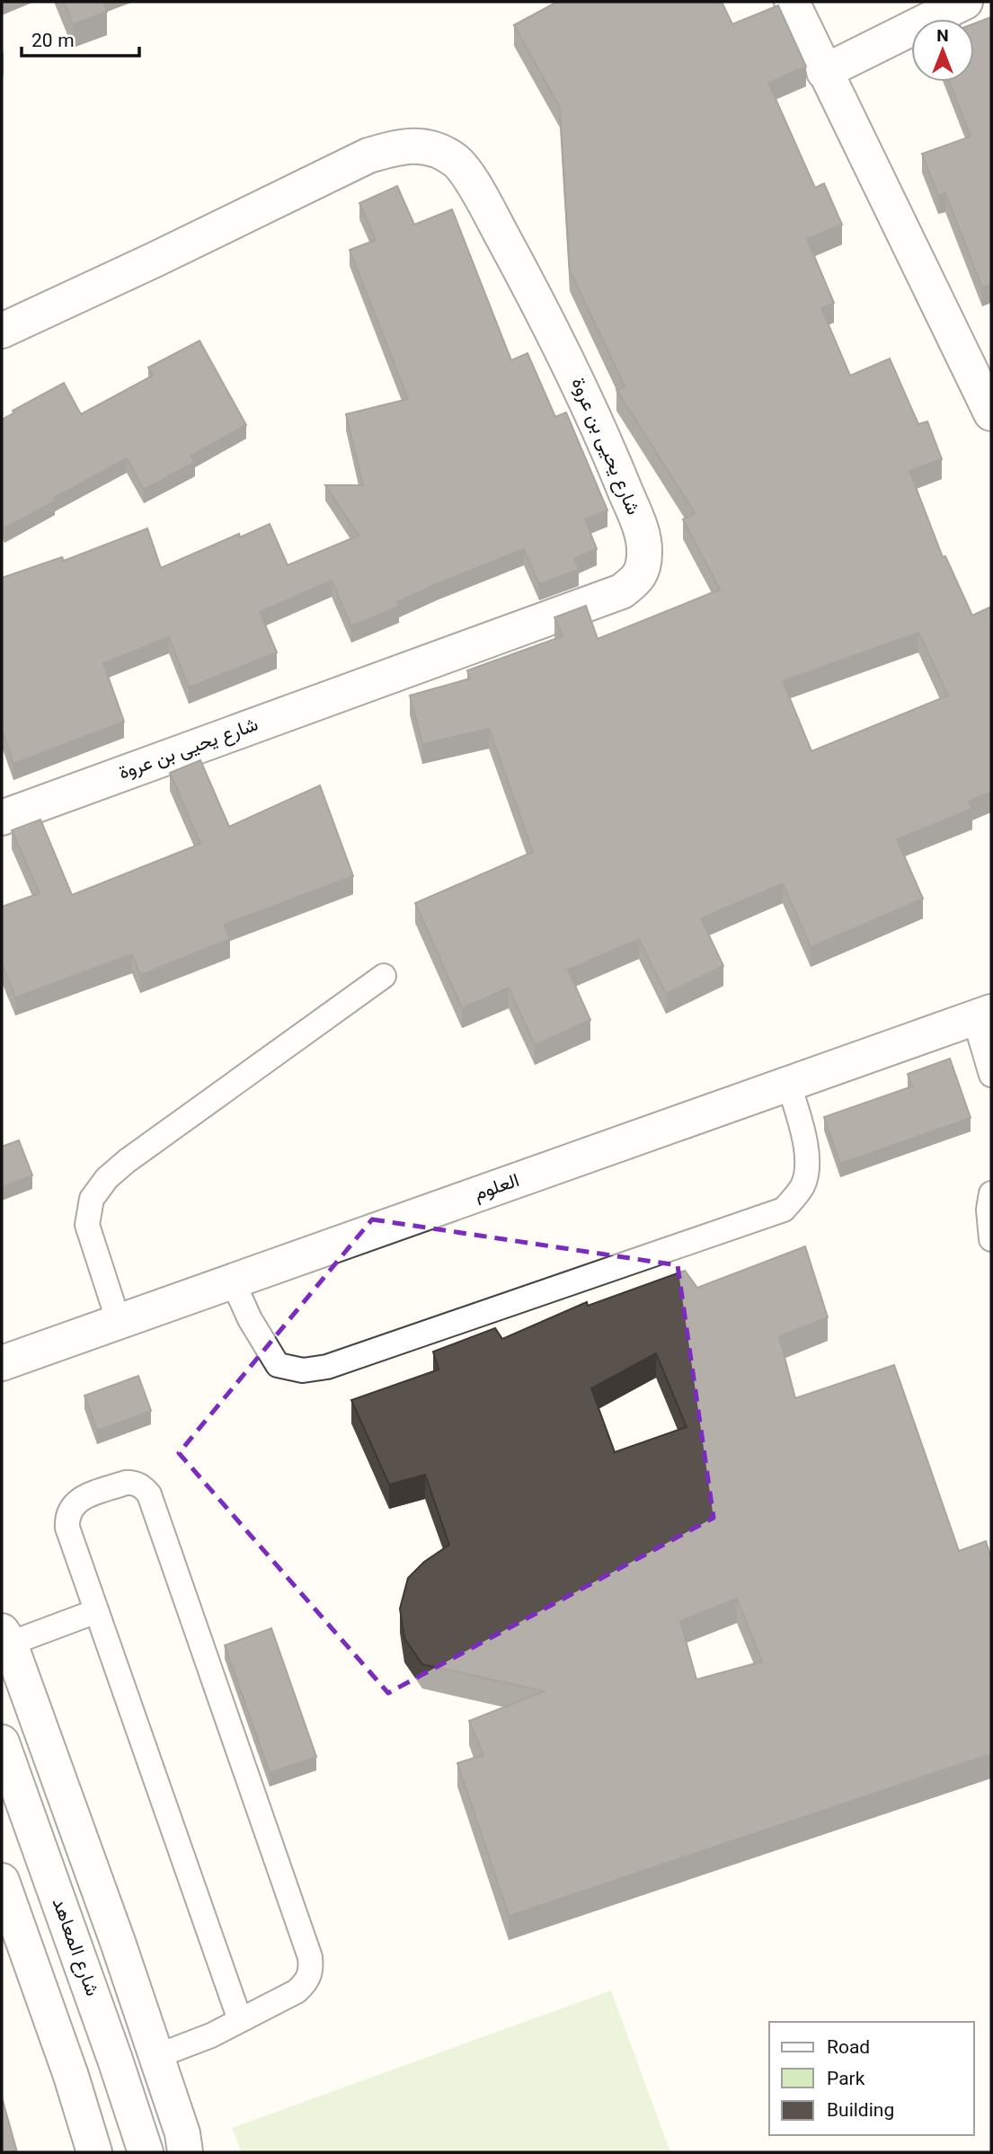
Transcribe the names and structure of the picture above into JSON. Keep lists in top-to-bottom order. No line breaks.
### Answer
{"streets":{"street":["شارع يحيى بن عروة","العلوم","شارع المعاهد"]},"legend":["Road","Park","Building"],"scale_bar":"20 m","north":"top"}
